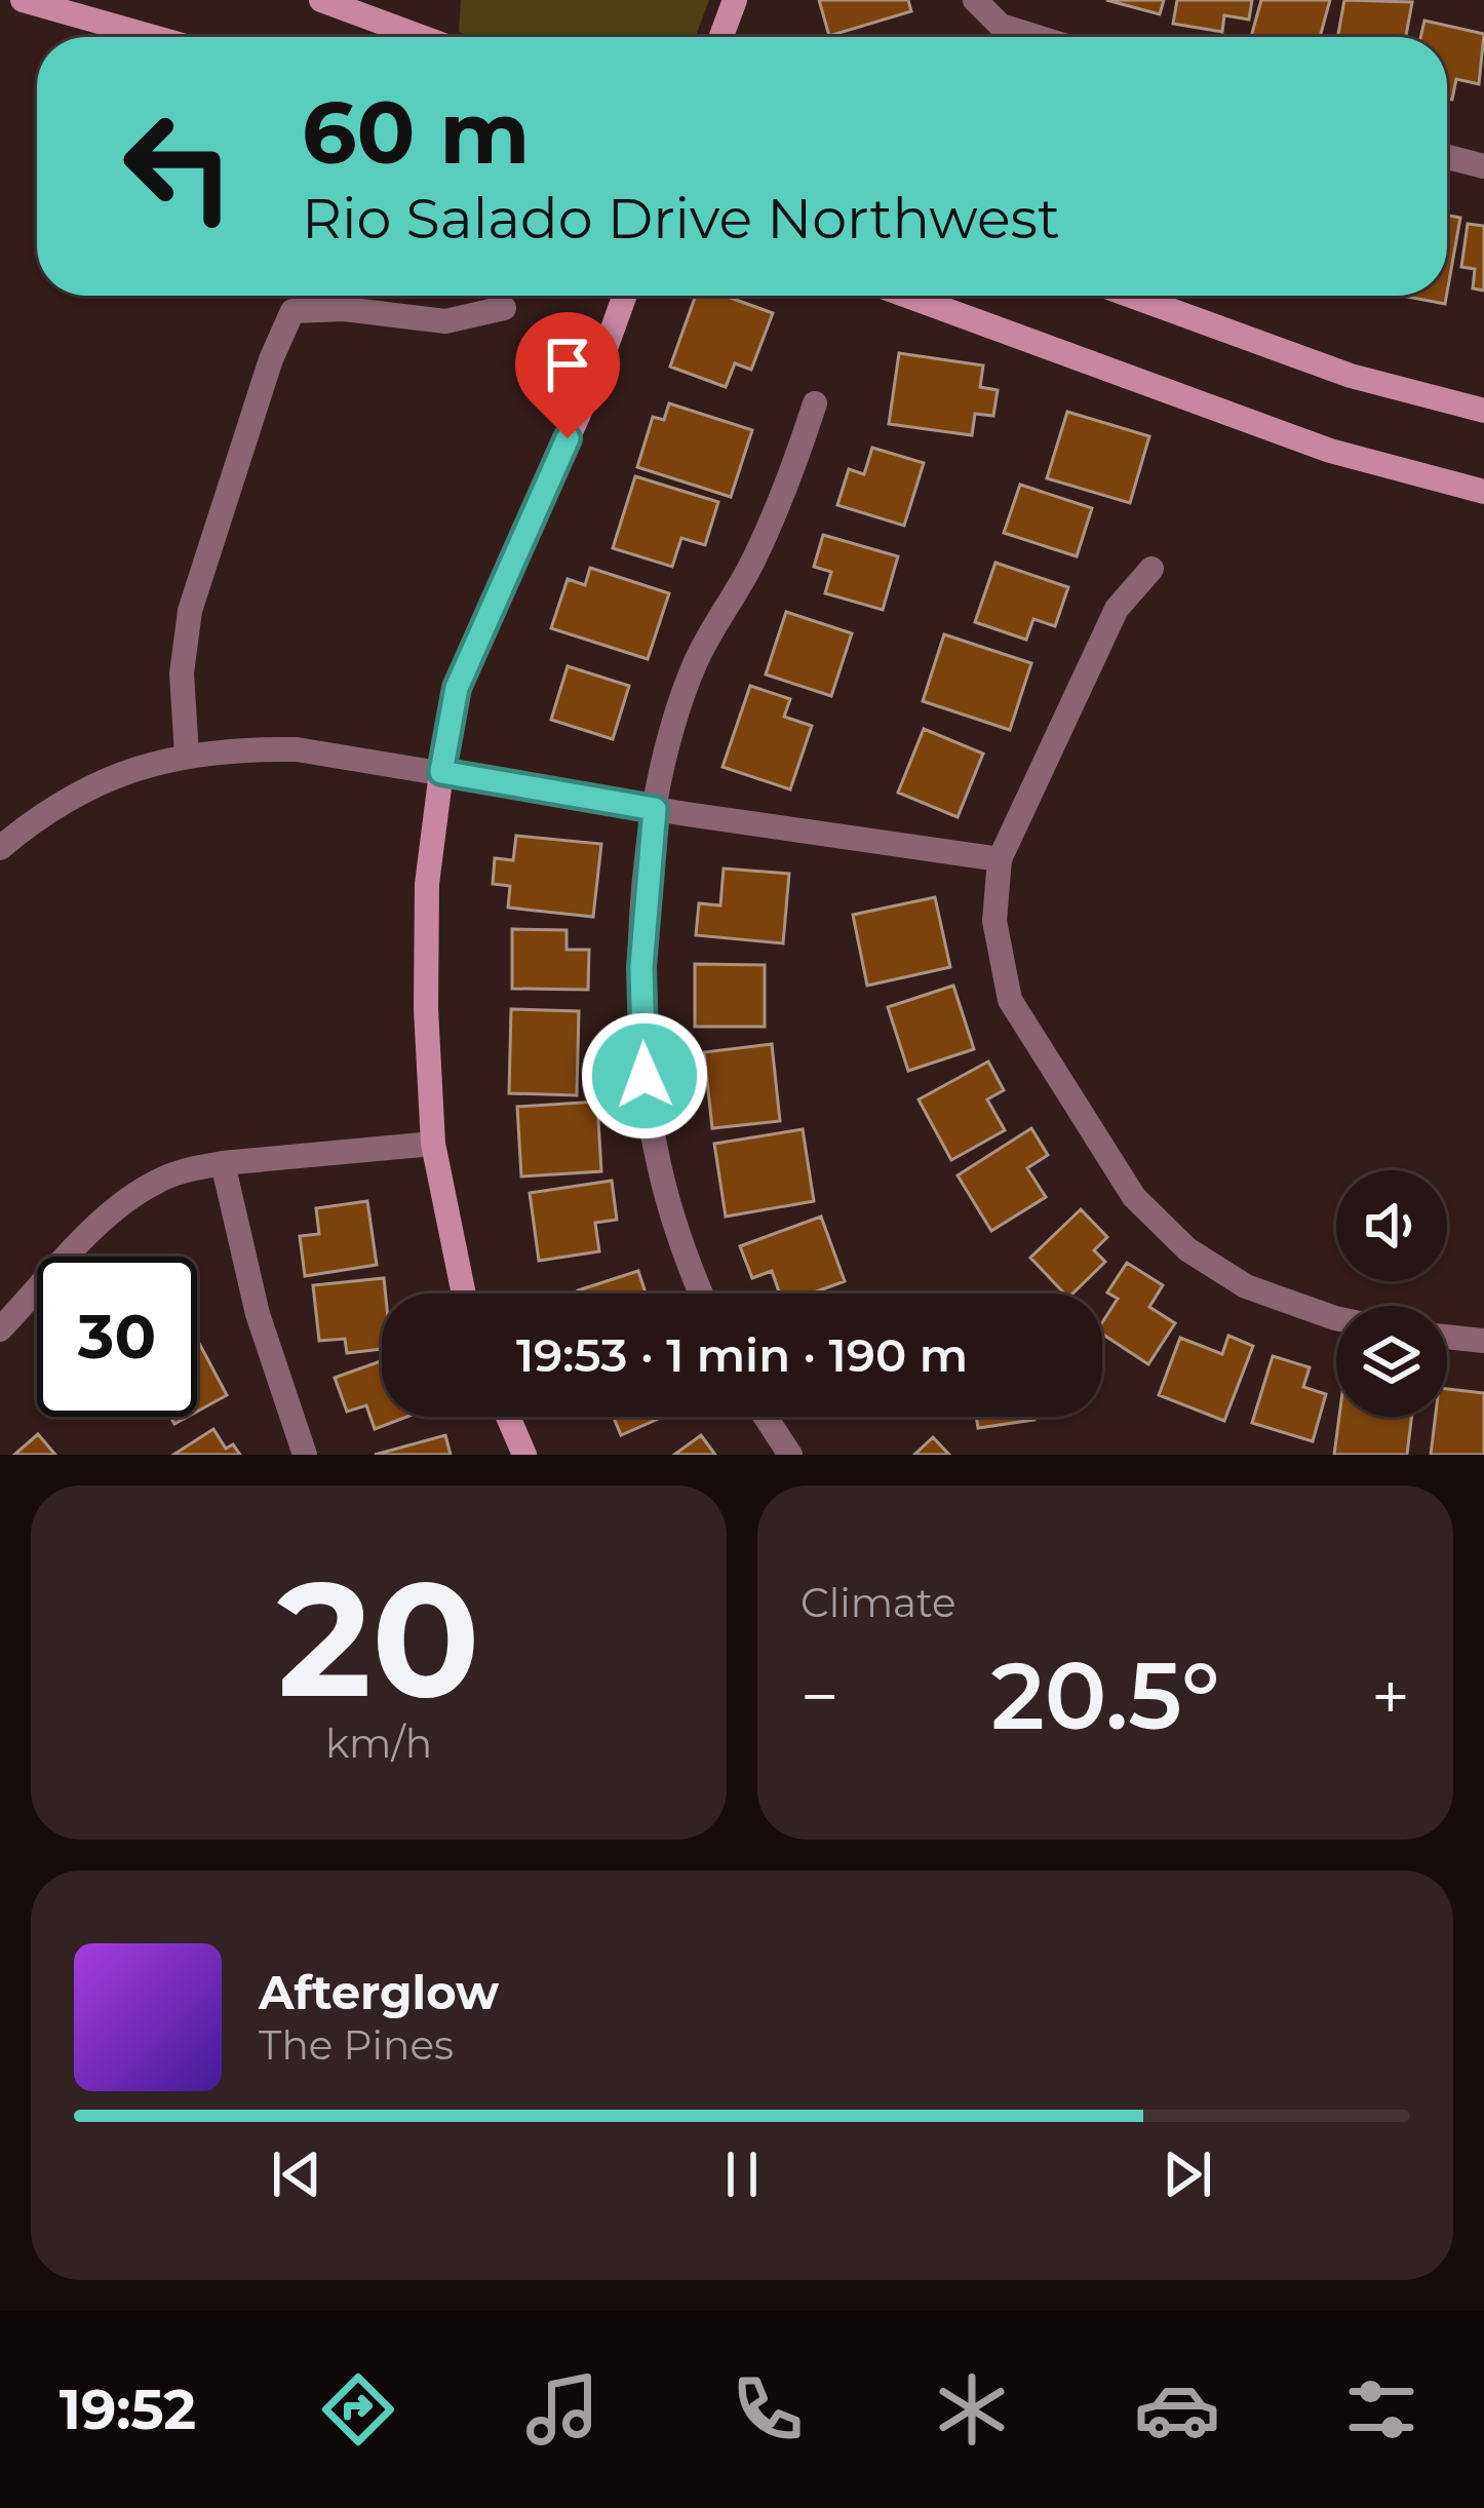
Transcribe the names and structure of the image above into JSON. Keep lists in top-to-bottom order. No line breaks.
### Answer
{"page":{"turn":["60 m","Rio Salado Drive Northwest"],"limit":"30","trip":"19:53 · 1 min · 190 m","tile":[["20","km/h"],"Climate"],"heat":["−","20.5°","+"],"song":["Afterglow","The Pines"],"tabs":"19:52"}}
